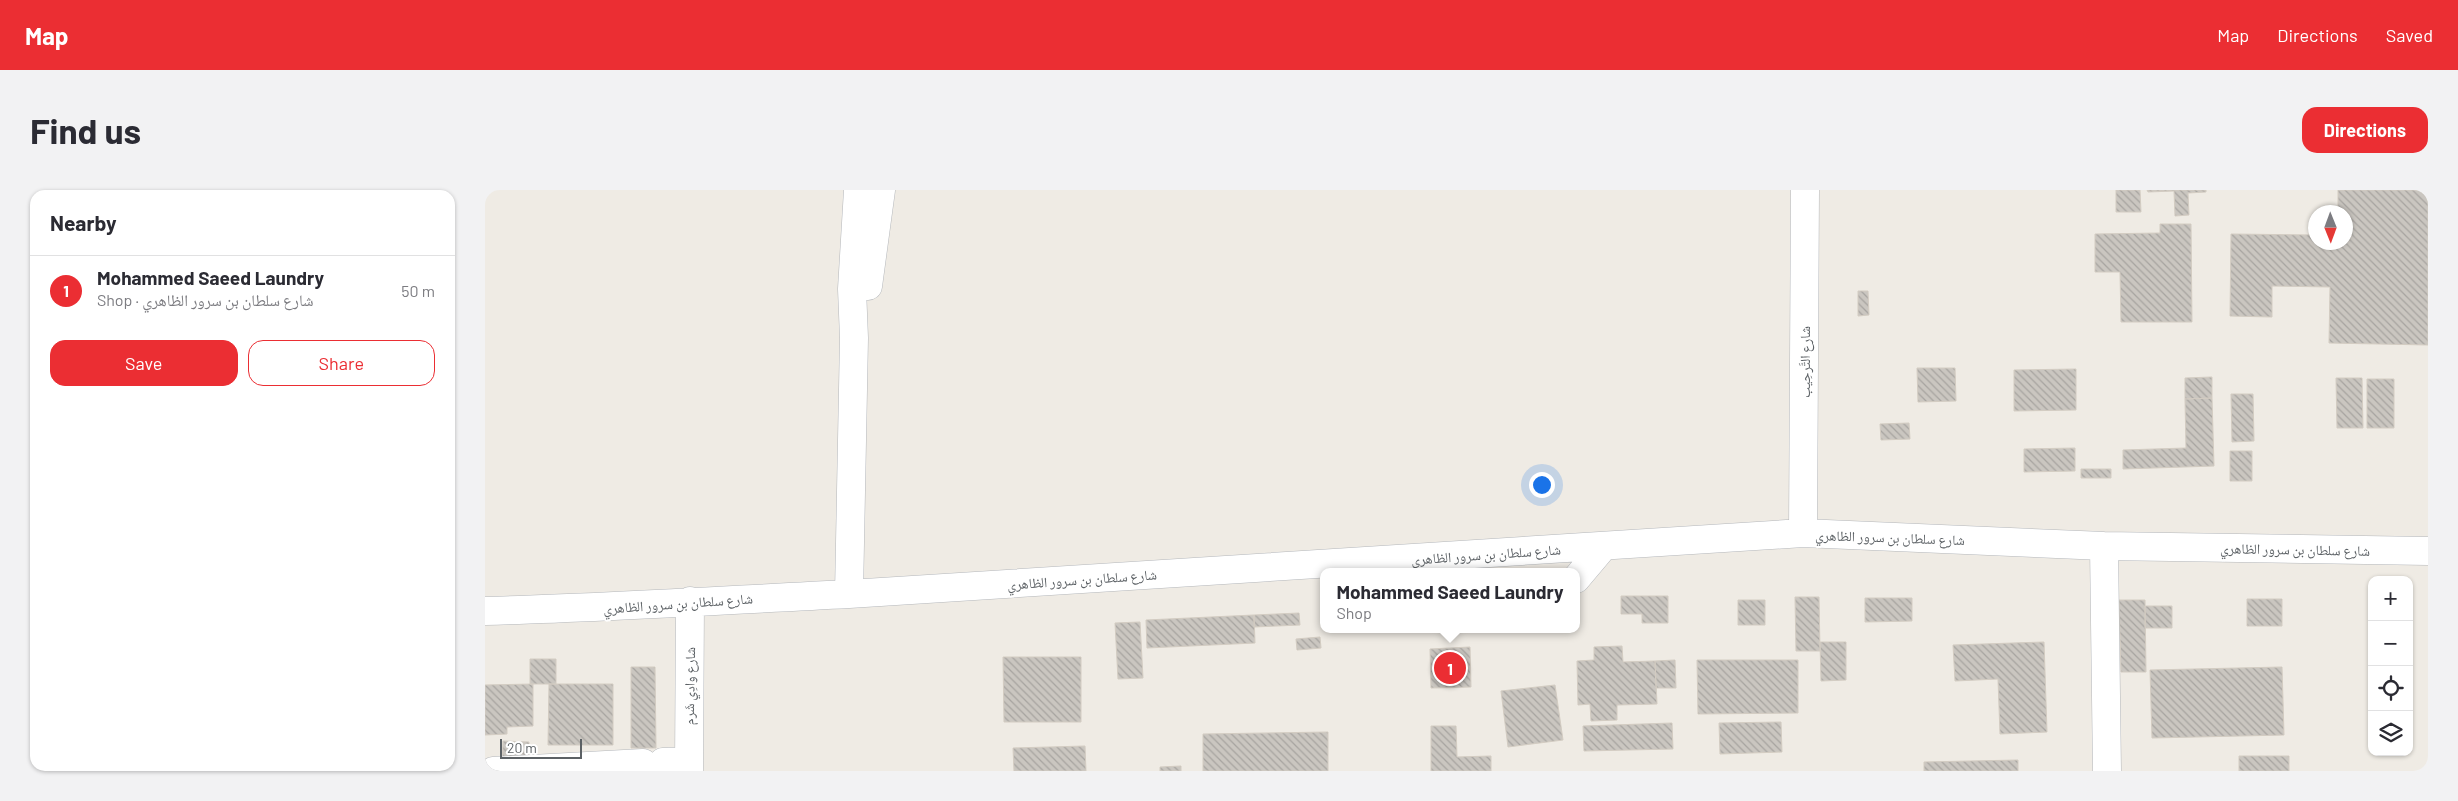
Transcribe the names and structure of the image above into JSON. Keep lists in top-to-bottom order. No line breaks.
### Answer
{"streets":{"street":["شارع التَّرحِيب","شارع سلطان بن سرور الظاهري","شارع وادِي شَرم"]},"crossings":[["شارع التَّرحِيب","شارع سلطان بن سرور الظاهري"],["شارع سلطان بن سرور الظاهري","شارع وادِي شَرم"]],"scale_bar":"20 m","north":"bottom","page":{"header":"Map","nav":["Map","Directions","Saved"],"buttons":["Directions",["Save","Share"]],"title":"Find us","heading":"Nearby","list":[{"mark":"1","name":"Mohammed Saeed Laundry","note":"Shop · شارع سلطان بن سرور الظاهري","value":"50 m"}],"popup":["Mohammed Saeed Laundry","Shop"],"map_buttons":["+","−"],"pins":"1","scale":"20 m"}}
